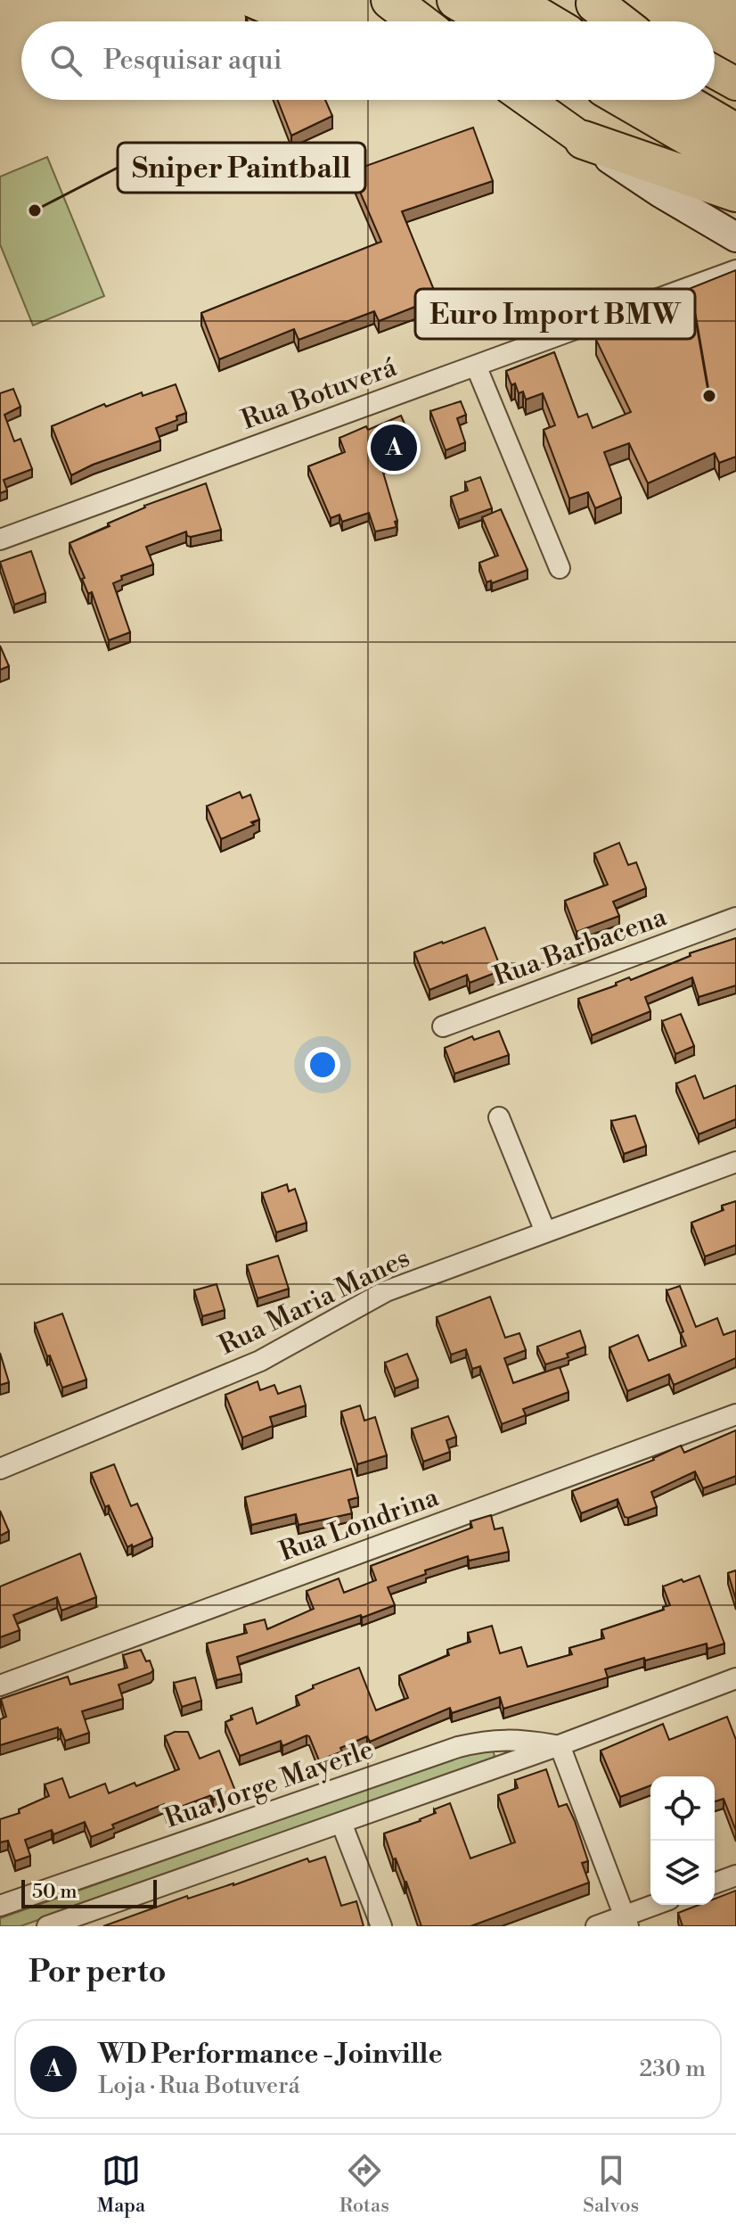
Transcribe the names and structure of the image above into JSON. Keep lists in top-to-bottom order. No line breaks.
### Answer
{"streets":{"street":["Rua Botuverá","Rua Barbacena","Rua Maria Manes","Rua Londrina","Rua Jorge Mayerle"]},"places":["Sniper Paintball","Euro Import BMW"],"scale_bar":"50 m","page":{"search":"Pesquisar aqui","pins":"A","scale":"50 m","heading":"Por perto","list":[{"mark":"A","name":"WD Performance - Joinville","note":"Loja · Rua Botuverá","value":"230 m"}],"nav":["Mapa","Rotas","Salvos"]}}
